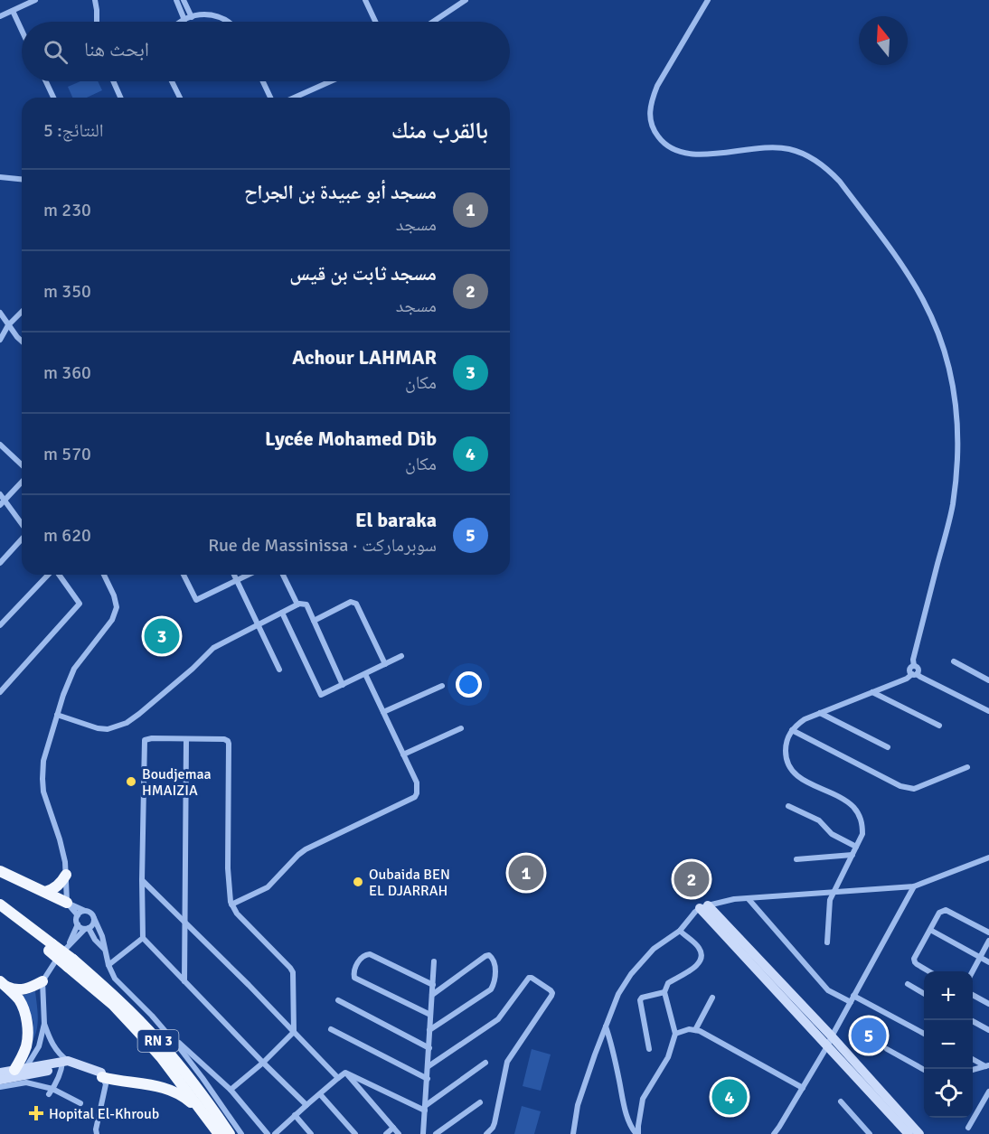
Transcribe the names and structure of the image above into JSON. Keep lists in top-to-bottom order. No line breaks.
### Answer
{"streets":{"highway":["RN 3"]},"places":{"other":["Boudjemaa HMAIZIA","Oubaida BEN EL DJARRAH"],"health":["Hopital El-Khroub"]},"north":"top","page":{"search":"ابحث هنا","heading":["بالقرب منك","النتائج: 5"],"list":[{"mark":"1","name":"مسجد أبو عبيدة بن الجراح","note":"مسجد","value":"230 m"},{"mark":"2","name":"مسجد ثابت بن قيس","note":"مسجد","value":"350 m"},{"mark":"3","name":"Achour LAHMAR","note":"مكان","value":"360 m"},{"mark":"4","name":"Lycée Mohamed Dib","note":"مكان","value":"570 m"},{"mark":"5","name":"El baraka","note":"سوبرماركت · Rue de Massinissa","value":"620 m"}],"pins":["3","1","2","5","4"],"map_buttons":["+","−"]}}
